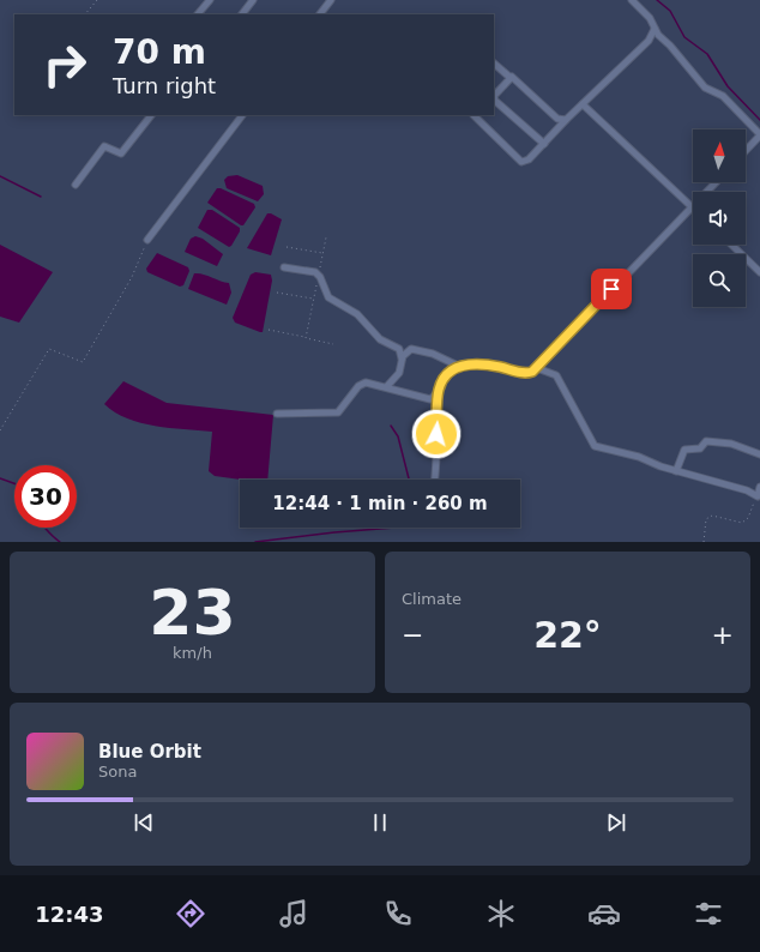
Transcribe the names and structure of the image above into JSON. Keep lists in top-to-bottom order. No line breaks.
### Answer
{"north":"top","page":{"turn":["70 m","Turn right"],"limit":"30","trip":"12:44 · 1 min · 260 m","tile":[["23","km/h"],"Climate"],"heat":["−","22°","+"],"song":["Blue Orbit","Sona"],"tabs":"12:43"}}
